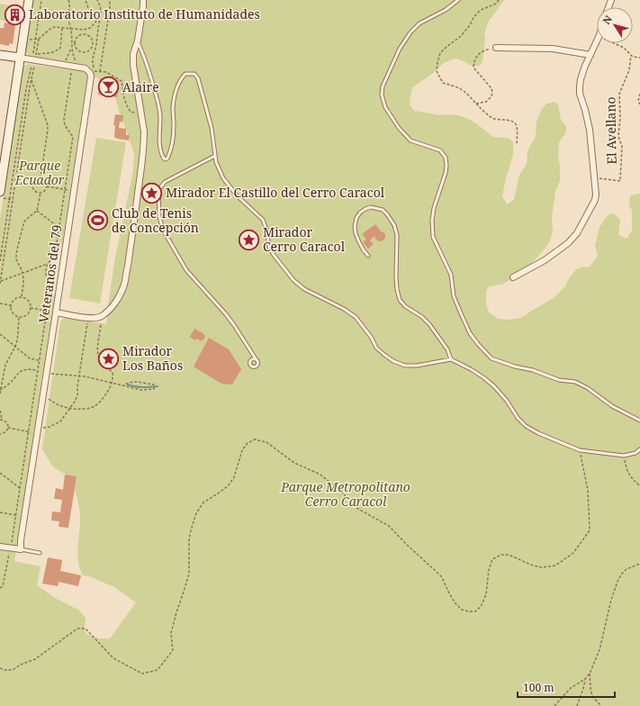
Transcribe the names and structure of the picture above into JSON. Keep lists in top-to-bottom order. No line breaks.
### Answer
{"streets":{"street":["Veteranos del 79"],"path":["El Avellano"]},"parks":["Parque Ecuador","Parque Metropolitano Cerro Caracol"],"places":{"building":["Laboratorio Instituto de Humanidades"],"bar":["Alaire"],"place":["Mirador El Castillo del Cerro Caracol","Mirador Cerro Caracol","Mirador Los Baños"],"sports":["Club de Tenis de Concepción"]},"scale_bar":"100 m","north":"top left"}
